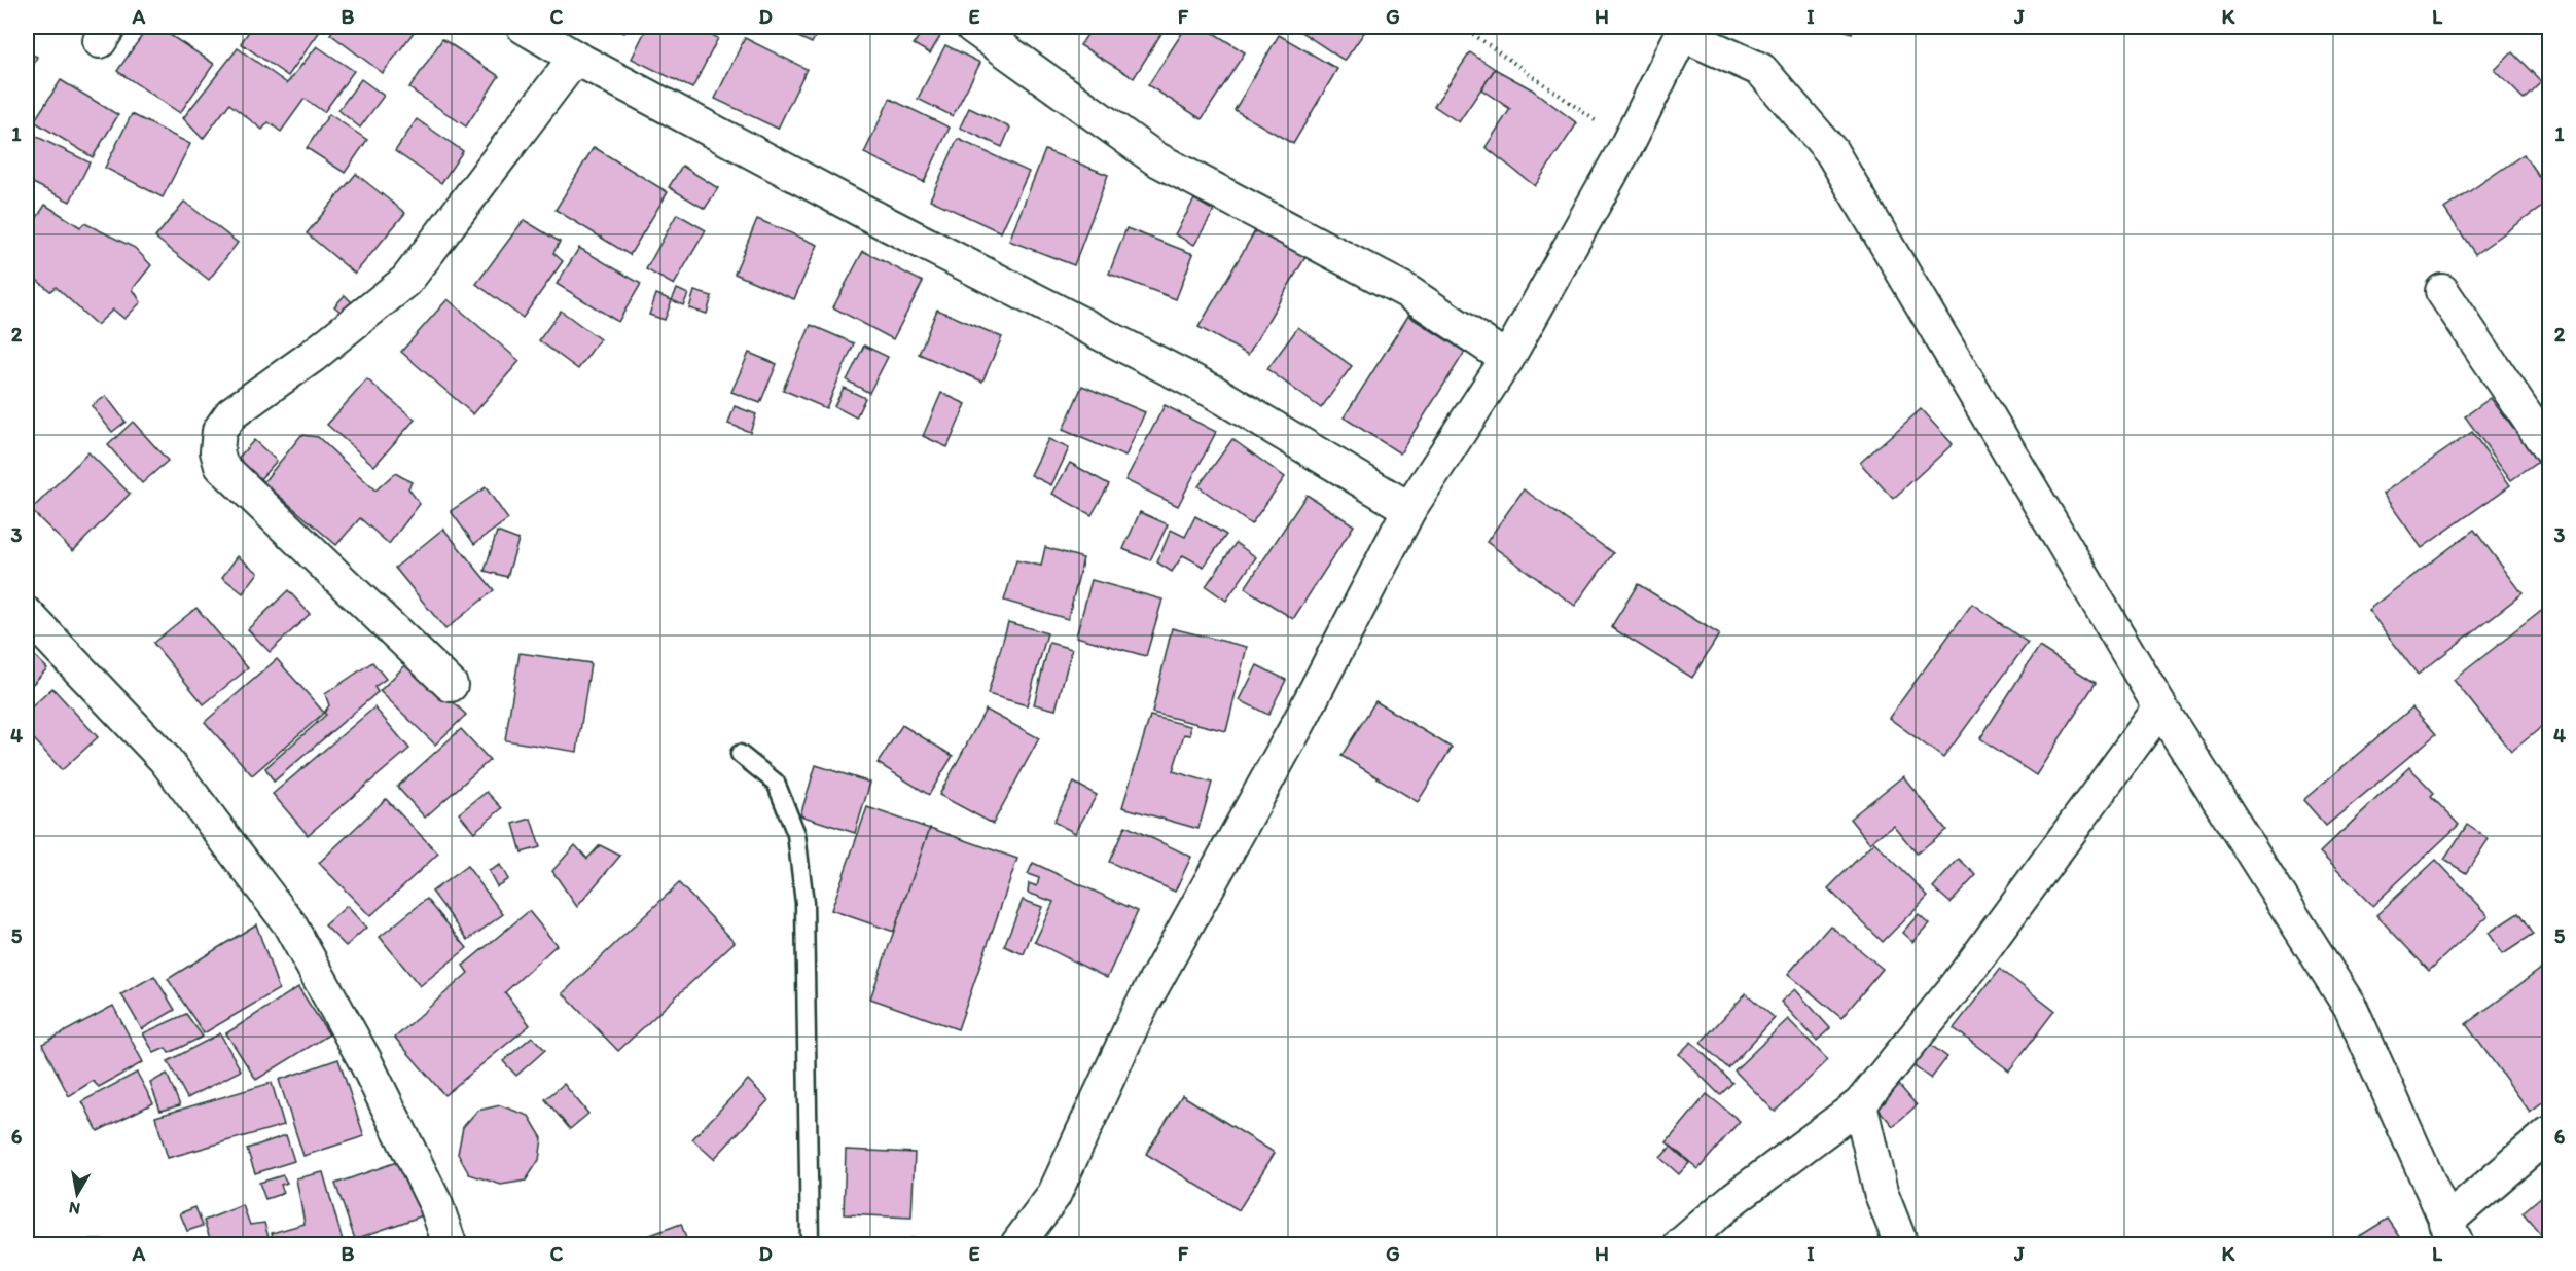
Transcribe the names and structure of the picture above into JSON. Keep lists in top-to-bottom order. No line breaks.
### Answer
{"north":"bottom","grid":{"columns":["A","B","C","D","E","F","G","H","I","J","K","L"],"rows":["1","2","3","4","5","6"]}}
